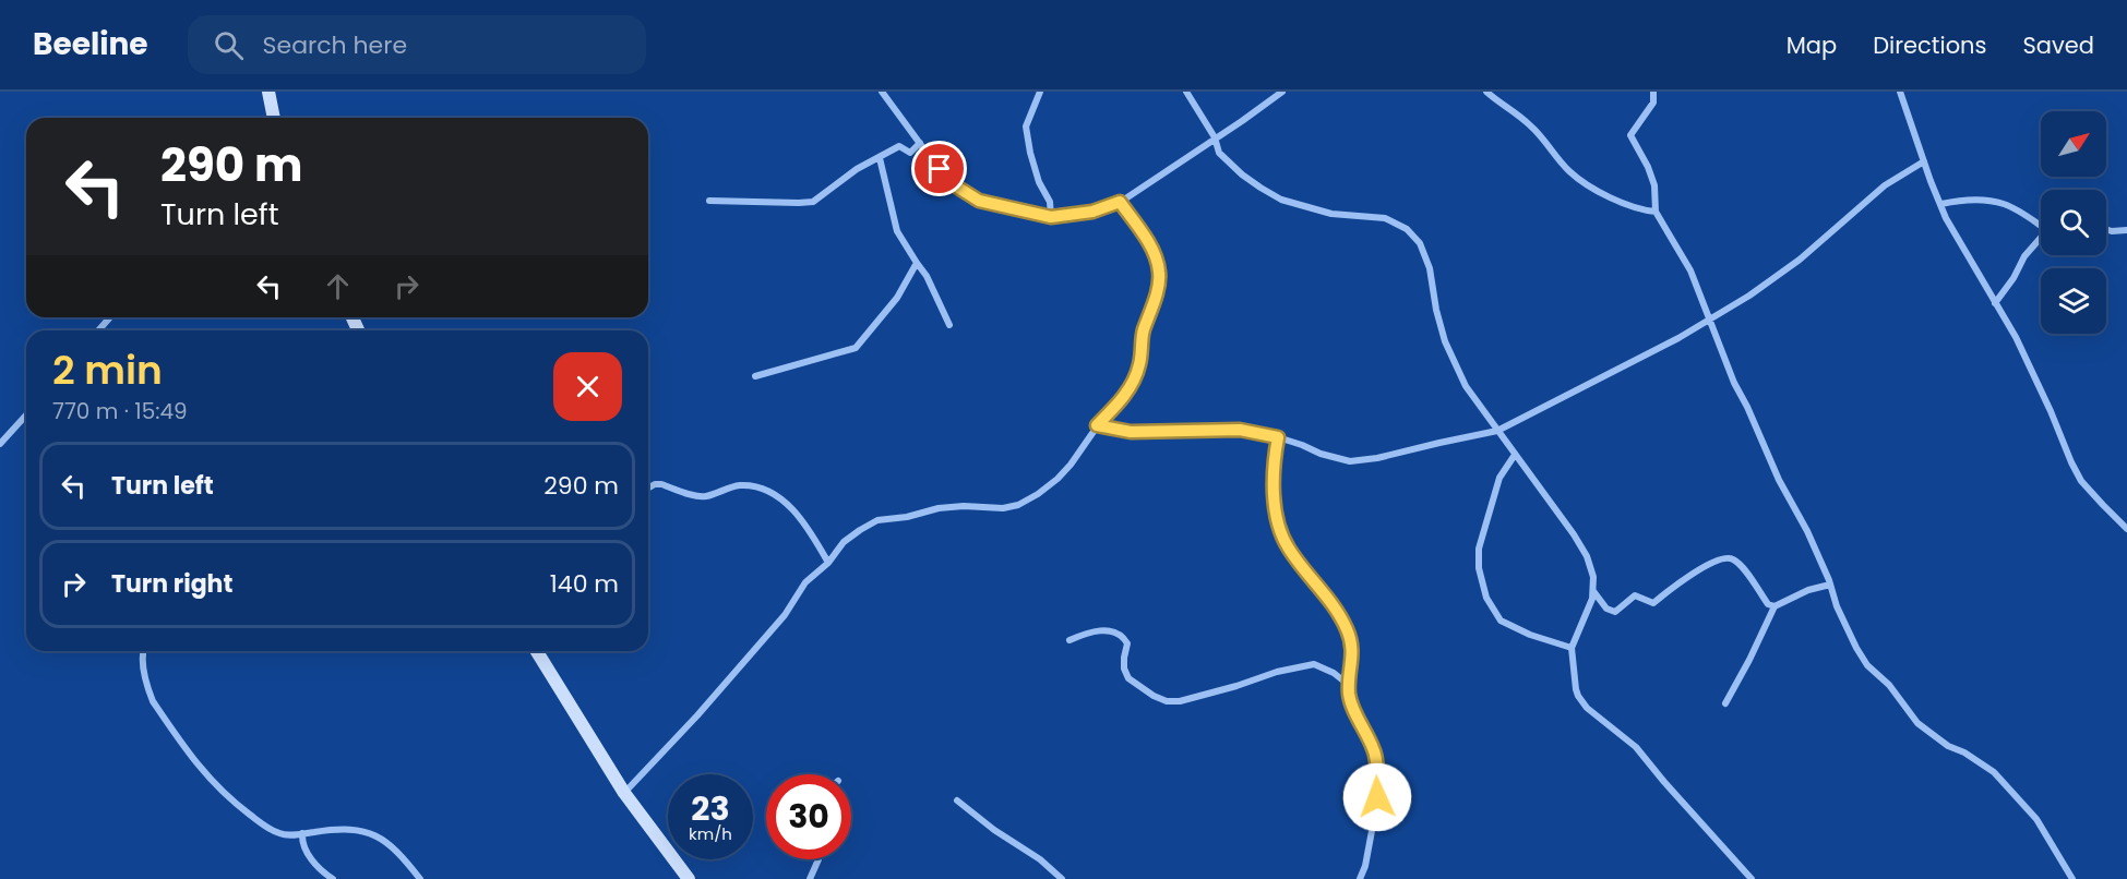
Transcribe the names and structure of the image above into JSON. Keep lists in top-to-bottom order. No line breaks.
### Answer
{"north":"top right","page":{"header":"Beeline","search":"Search here","nav":["Map","Directions","Saved"],"turn":["290 m","Turn left"],"heading":["2 min","770 m · 15:49"],"list":[{"name":"Turn left","value":"290 m"},{"name":"Turn right","value":"140 m"}],"speed":"23 km/h","limit":"30"}}
